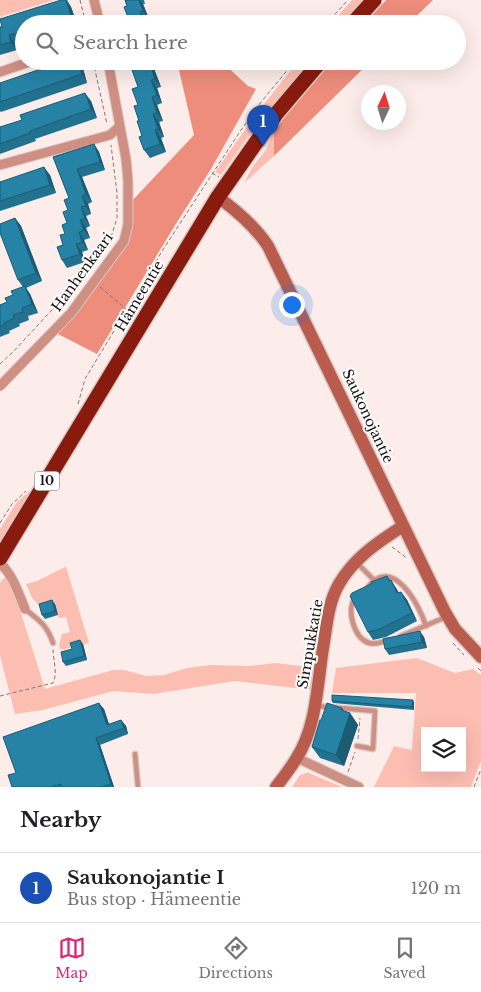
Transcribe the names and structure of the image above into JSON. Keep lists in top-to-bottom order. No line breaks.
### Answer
{"streets":{"highway":["Hämeentie","10"],"street":["Hanhenkaari","Saukonojantie","Simpukkatie"]},"crossings":[["Hämeentie","Saukonojantie"],["Saukonojantie","Simpukkatie"]],"north":"top","page":{"search":"Search here","pins":"1","heading":"Nearby","list":[{"mark":"1","name":"Saukonojantie I","note":"Bus stop · Hämeentie","value":"120 m"}],"nav":["Map","Directions","Saved"]}}
